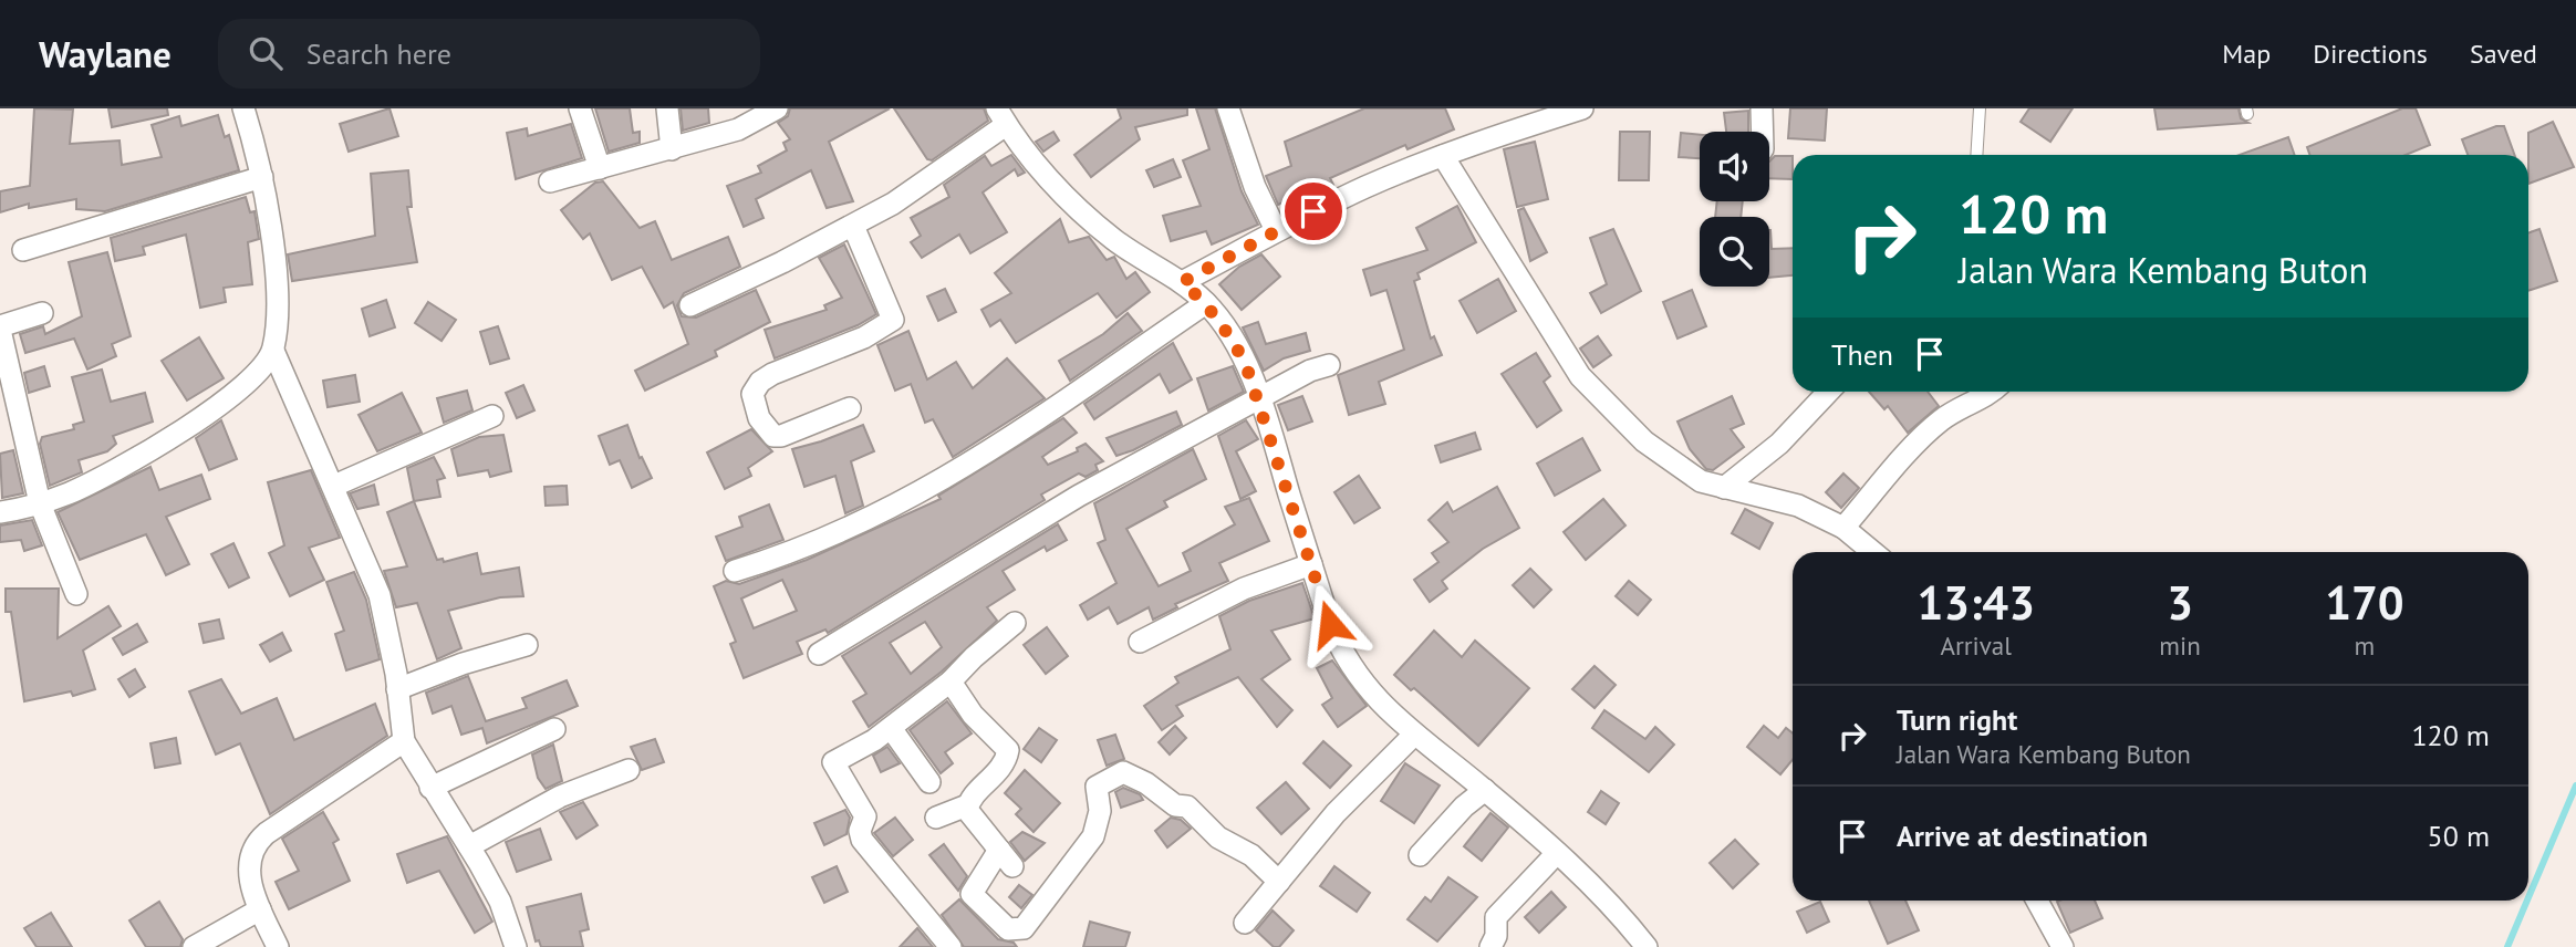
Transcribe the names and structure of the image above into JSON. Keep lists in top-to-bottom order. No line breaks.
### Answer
{"page":{"header":"Waylane","search":"Search here","nav":["Map","Directions","Saved"],"turn":["120 m","Jalan Wara Kembang Buton"],"then":"Then","eta":["13:43","Arrival","3","min","170","m"],"list":[{"name":"Turn right","note":"Jalan Wara Kembang Buton","value":"120 m"},{"name":"Arrive at destination","value":"50 m"}]}}
